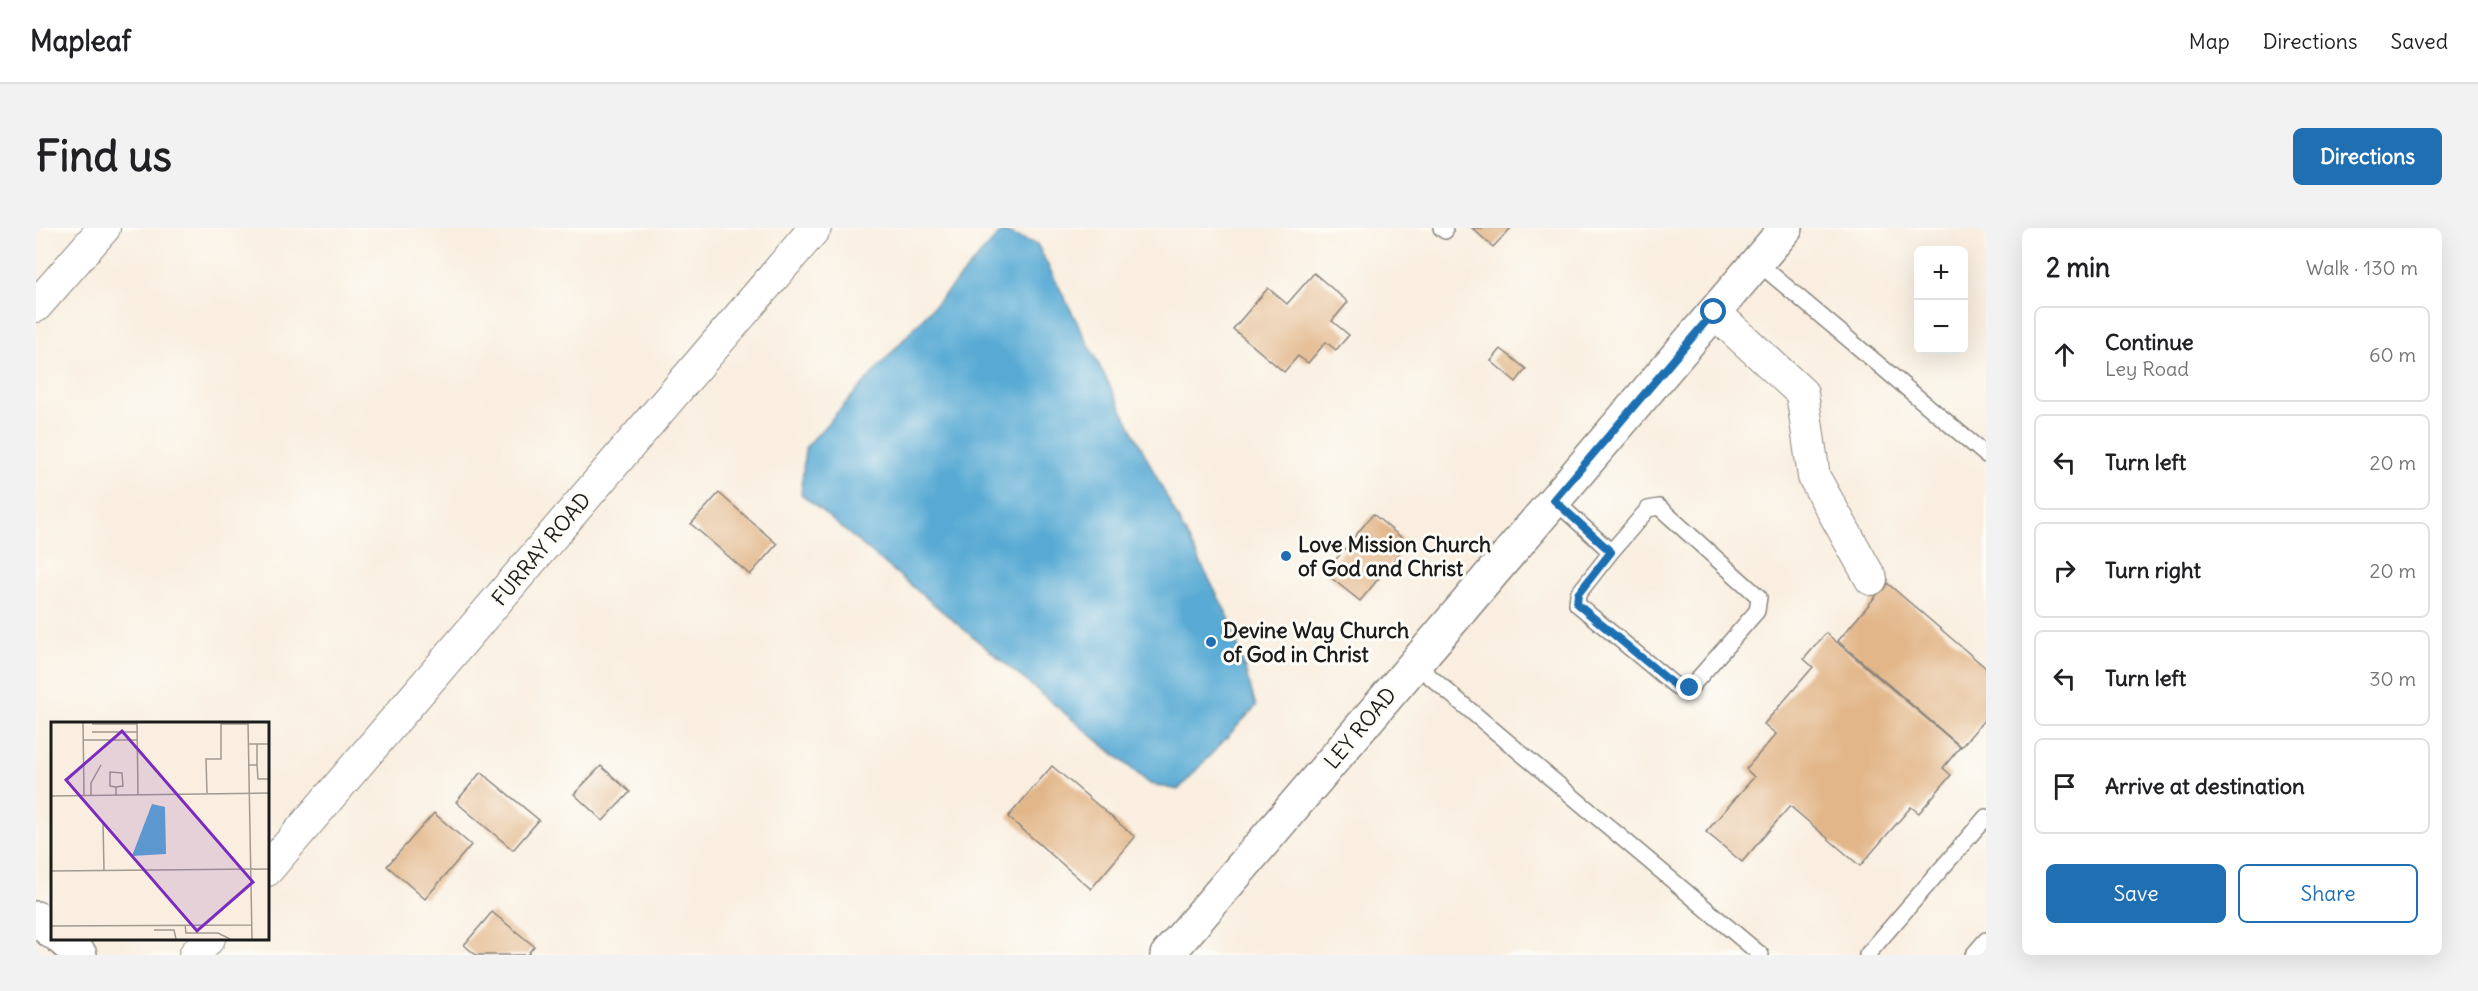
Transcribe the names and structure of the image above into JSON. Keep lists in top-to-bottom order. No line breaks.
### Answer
{"streets":{"main road":["LEY ROAD"],"street":["FURRAY ROAD"]},"places":["Love Mission Church of God and Christ","Devine Way Church of God in Christ"],"page":{"header":"Mapleaf","nav":["Map","Directions","Saved"],"buttons":["Directions",["Save","Share"]],"title":"Find us","heading":["2 min","Walk · 130 m"],"map_buttons":["+","−"],"list":[["Continue","Ley Road","60 m"],["Turn left","20 m"],["Turn right","20 m"],["Turn left","30 m"],"Arrive at destination"]}}
